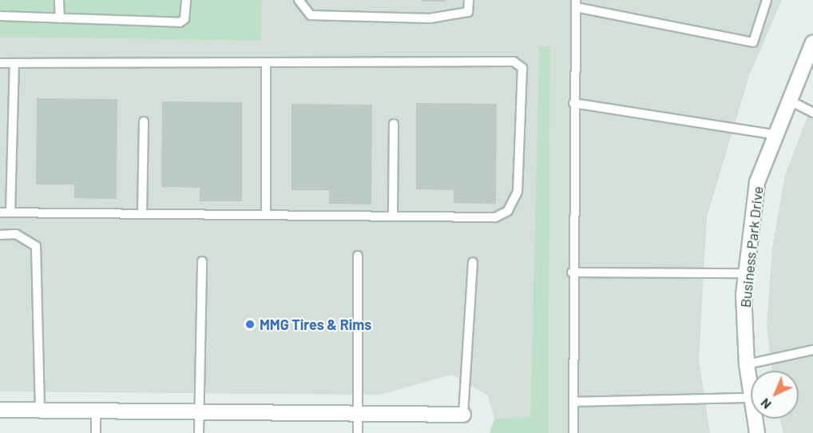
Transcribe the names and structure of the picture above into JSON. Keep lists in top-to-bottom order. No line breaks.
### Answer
{"streets":{"street":["Business Park Drive"]},"places":["MMG Tires & Rims"],"north":"bottom left"}
